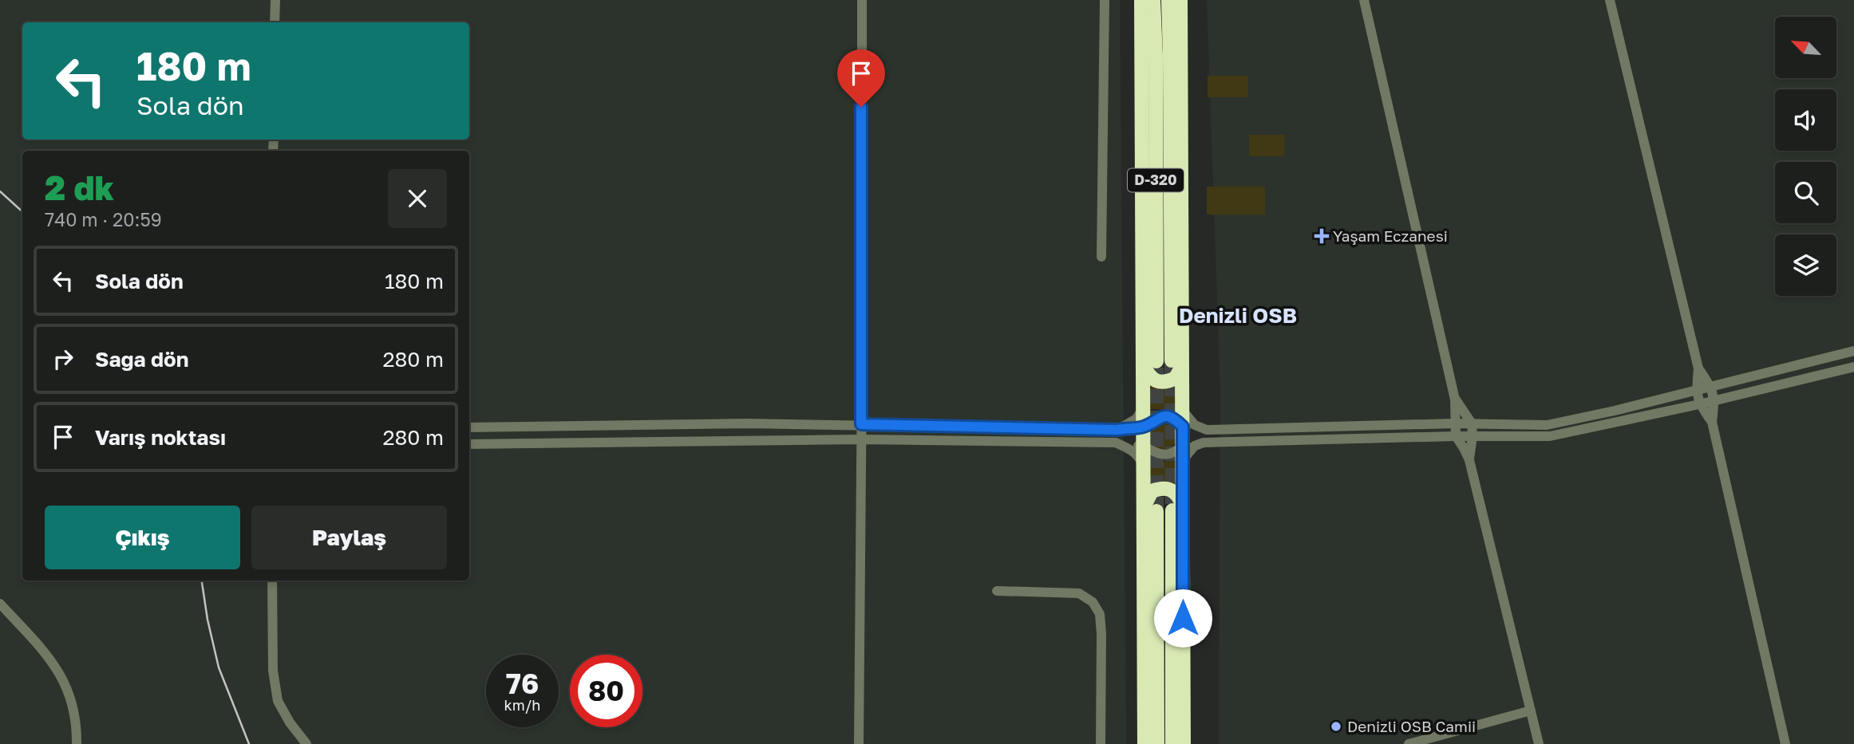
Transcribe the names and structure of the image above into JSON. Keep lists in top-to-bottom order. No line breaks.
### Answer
{"streets":{"highway":["D-320"]},"districts":["Denizli OSB"],"places":{"health":["Yaşam Eczanesi"],"other":["Denizli OSB Camii"]},"north":"top left","page":{"turn":["180 m","Sola dön"],"heading":["2 dk","740 m · 20:59"],"list":[{"name":"Sola dön","value":"180 m"},{"name":"Sağa dön","value":"280 m"},{"name":"Varış noktası","value":"280 m"}],"buttons":["Çıkış","Paylaş"],"speed":"76 km/h","limit":"80"}}
